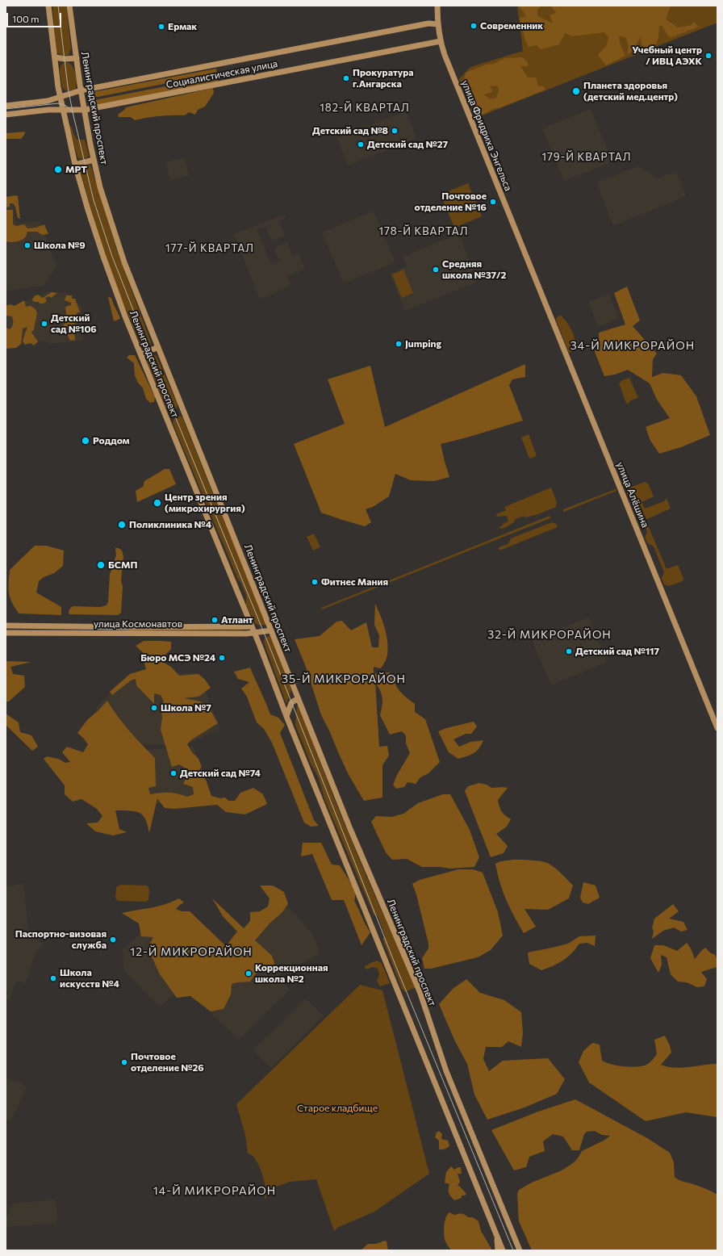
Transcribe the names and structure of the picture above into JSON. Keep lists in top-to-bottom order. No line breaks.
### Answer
{"streets":{"main road":["Социалистическая улица","Ленинградский проспект","улица Фридриха Энгельса","улица Алёшина","улица Космонавтов"]},"crossings":[["Социалистическая улица","Ленинградский проспект"],["Социалистическая улица","улица Фридриха Энгельса"],["Ленинградский проспект","улица Космонавтов"],["улица Фридриха Энгельса","улица Алёшина"]],"districts":["182-Й КВАРТАЛ","179-Й КВАРТАЛ","178-Й КВАРТАЛ","177-Й КВАРТАЛ","34-Й МИКРОРАЙОН","32-Й МИКРОРАЙОН","35-Й МИКРОРАЙОН","12-Й МИКРОРАЙОН","14-Й МИКРОРАЙОН"],"parks":["Старое кладбище"],"places":["Современник","Ермак","Учебный центр / ИВЦ АЭХК","Прокуратура г.Ангарска","Планета здоровья (детский мед.центр)","Детский сад №8","Детский сад №27","МРТ","Почтовое отделение №16","Школа №9","Средняя школа №37/2","Детский сад №106","Jumping","Роддом","Центр зрения (микрохирургия)","Поликлиника №4","БСМП","Фитнес Мания","Атлант","Детский сад №117","Бюро МСЭ №24","Школа №7","Детский сад №74","Паспортно-визовая служба","Коррекционная школа №2","Школа искусств №4","Почтовое отделение №26"],"scale_bar":"100 m"}
